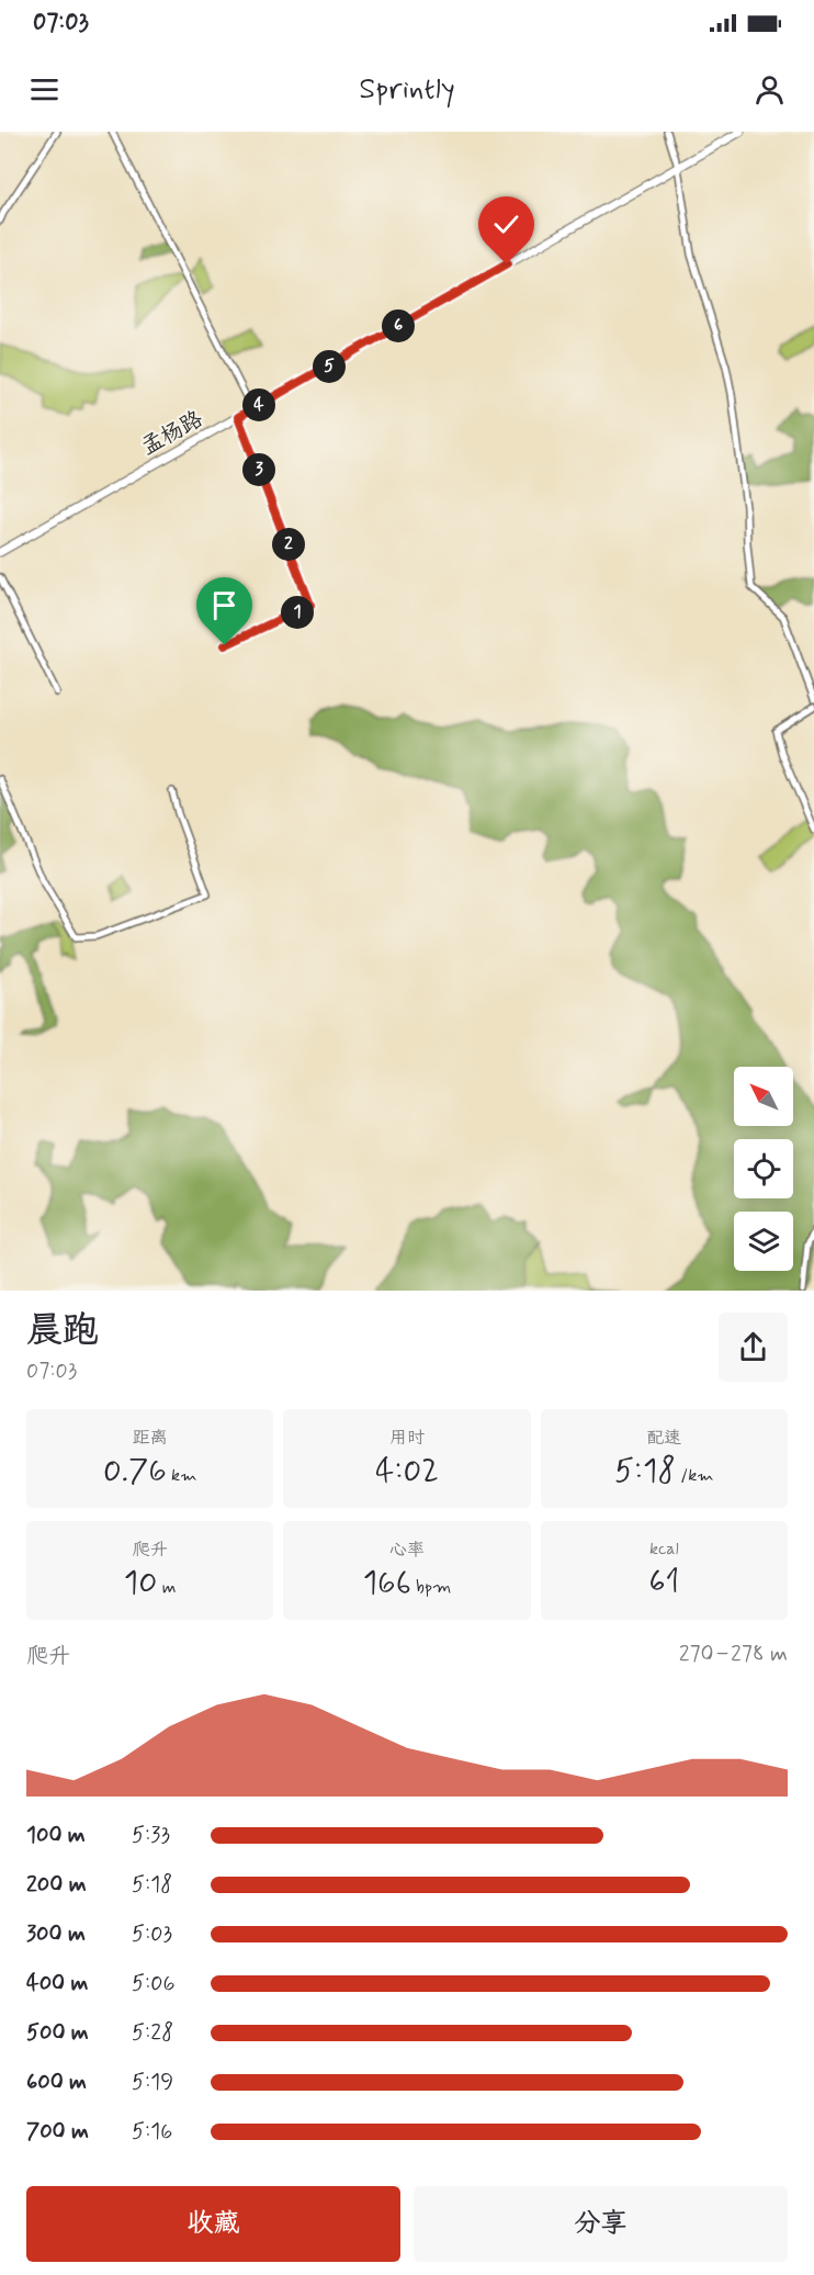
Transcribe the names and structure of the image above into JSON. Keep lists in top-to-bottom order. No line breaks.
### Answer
{"streets":{"street":["孟杨路"]},"north":"top left","page":{"status":"07:03","header":"Sprintly","pins":["6","5","4","3","2","1"],"heading":["晨跑","07:03"],"stats":[["距离","0.76 km"],["用时","4:02"],["配速","5:18 /km"],["爬升","10 m"],["心率","166 bpm"],["kcal","61"]],"chart":["爬升","270–278 m"],"list":[{"name":"100 m","note":"5:33"},{"name":"200 m","note":"5:18"},{"name":"300 m","note":"5:03"},{"name":"400 m","note":"5:06"},{"name":"500 m","note":"5:28"},{"name":"600 m","note":"5:19"},{"name":"700 m","note":"5:16"}],"buttons":["收藏","分享"]}}
